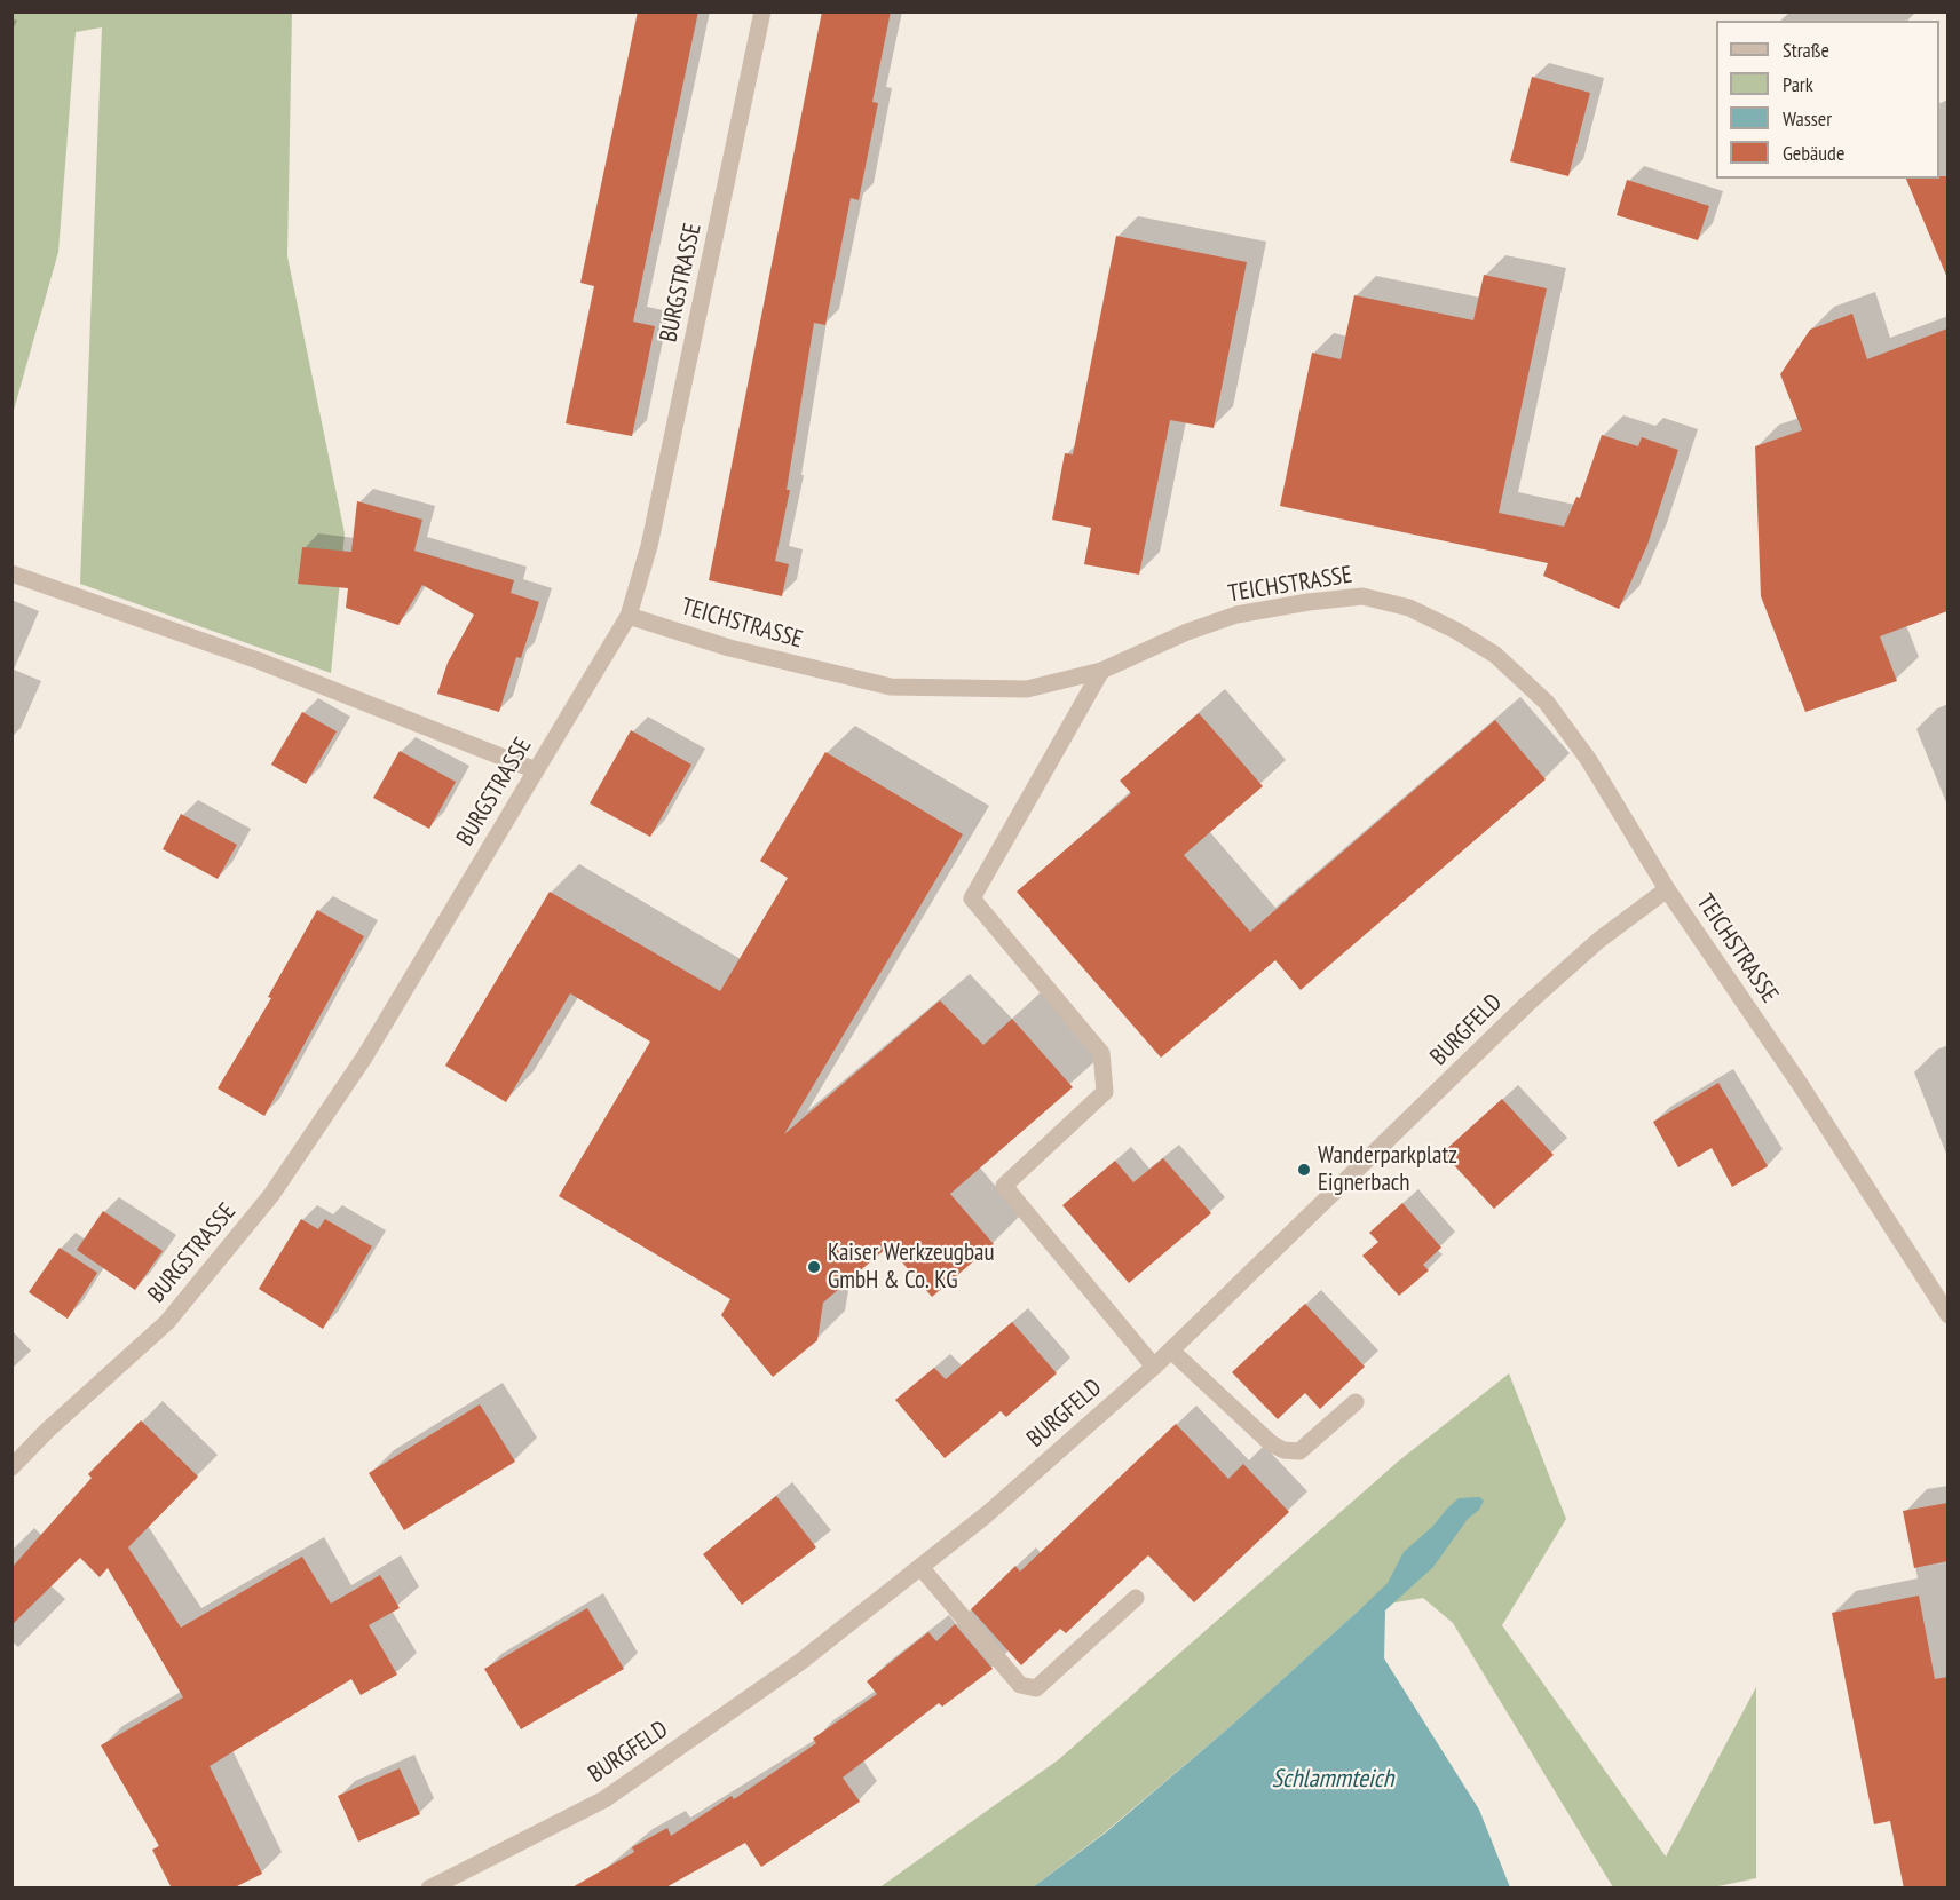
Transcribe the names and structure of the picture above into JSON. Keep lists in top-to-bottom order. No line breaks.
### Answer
{"streets":{"street":["BURGSTRASSE","TEICHSTRASSE","BURGFELD"]},"crossings":[["BURGSTRASSE","TEICHSTRASSE"],["TEICHSTRASSE","BURGFELD"]],"water":["Schlammteich"],"places":["Wanderparkplatz Eignerbach","Kaiser Werkzeugbau GmbH & Co. KG"],"legend":["Straße","Park","Wasser","Gebäude"]}
